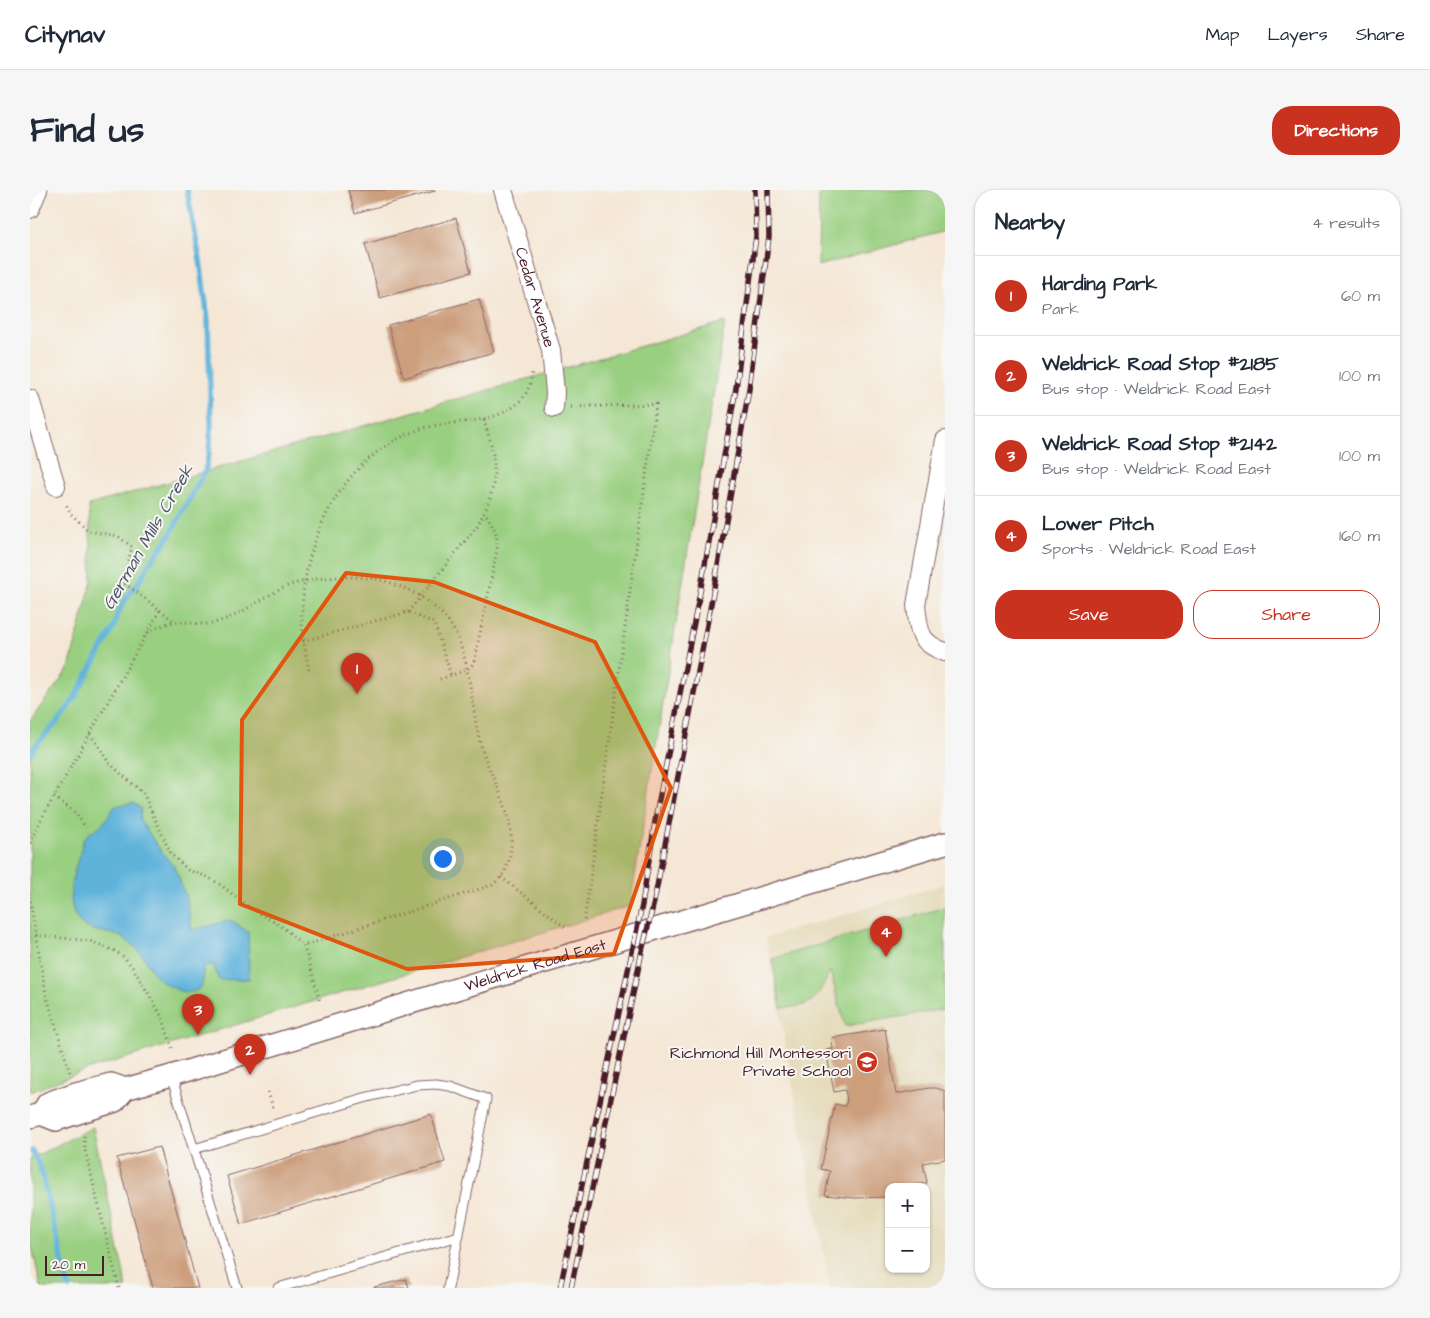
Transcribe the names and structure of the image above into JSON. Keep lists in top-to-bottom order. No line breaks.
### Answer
{"streets":{"street":["Cedar Avenue","Weldrick Road East"]},"water":["German Mills Creek"],"places":{"school or university":["Richmond Hill Montessori Private School"]},"scale_bar":"20 m","page":{"header":"Citynav","nav":["Map","Layers","Share"],"title":"Find us","buttons":["Directions",["Save","Share"]],"heading":["Nearby","4 results"],"list":[{"mark":"1","name":"Harding Park","note":"Park","value":"60 m"},{"mark":"2","name":"Weldrick Road Stop #2185","note":"Bus stop · Weldrick Road East","value":"100 m"},{"mark":"3","name":"Weldrick Road Stop #2142","note":"Bus stop · Weldrick Road East","value":"100 m"},{"mark":"4","name":"Lower Pitch","note":"Sports · Weldrick Road East","value":"160 m"}],"pins":["1","4","3","2"],"map_buttons":["+","−"],"scale":"20 m"}}
